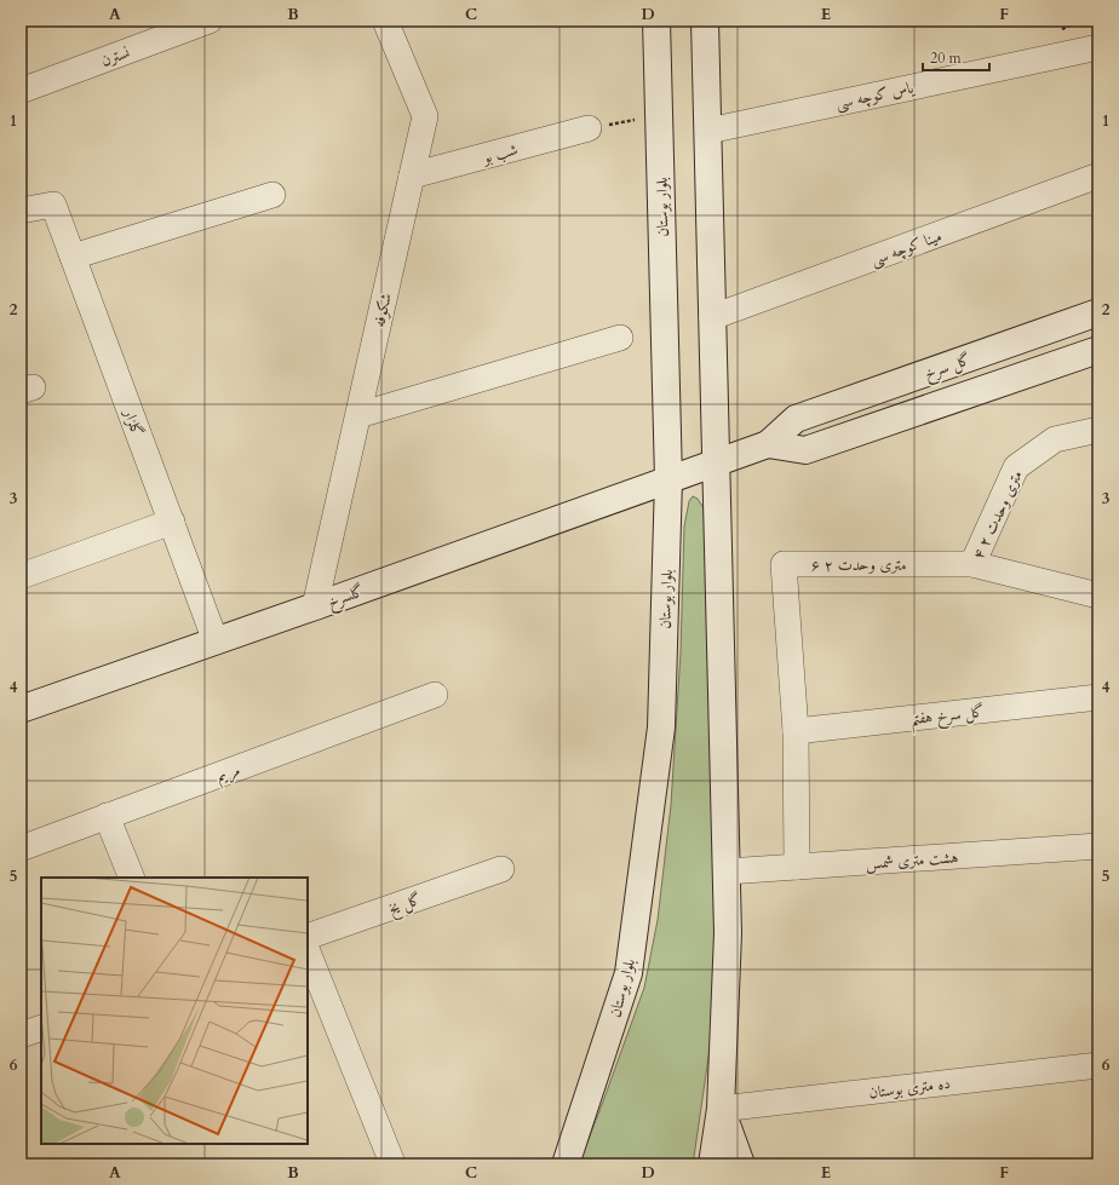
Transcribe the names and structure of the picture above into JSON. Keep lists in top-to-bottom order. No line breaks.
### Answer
{"streets":{"main road":["بلوار بوستان","گل سرخ","گلسرخ"],"street":["نسترن","یاس کوچه سی","شب بو","مینا کوچه سی","شکوفه","گلزار","۴ متری وحدت ۲","۶ متری وحدت ۲","گل سرخ هفتم","مریم","هشت متری شمس","گل یخ","ده متری بوستان"]},"crossings":[["شب بو","شکوفه"],["بلوار بوستان","گلسرخ"],["شکوفه","گلسرخ"],["گل سرخ","گلسرخ"],["گلزار","گلسرخ"],["۴ متری وحدت ۲","۶ متری وحدت ۲"],["۶ متری وحدت ۲","گل سرخ هفتم"]],"scale_bar":"20 m","grid":{"columns":["A","B","C","D","E","F"],"rows":["1","2","3","4","5","6"]}}
